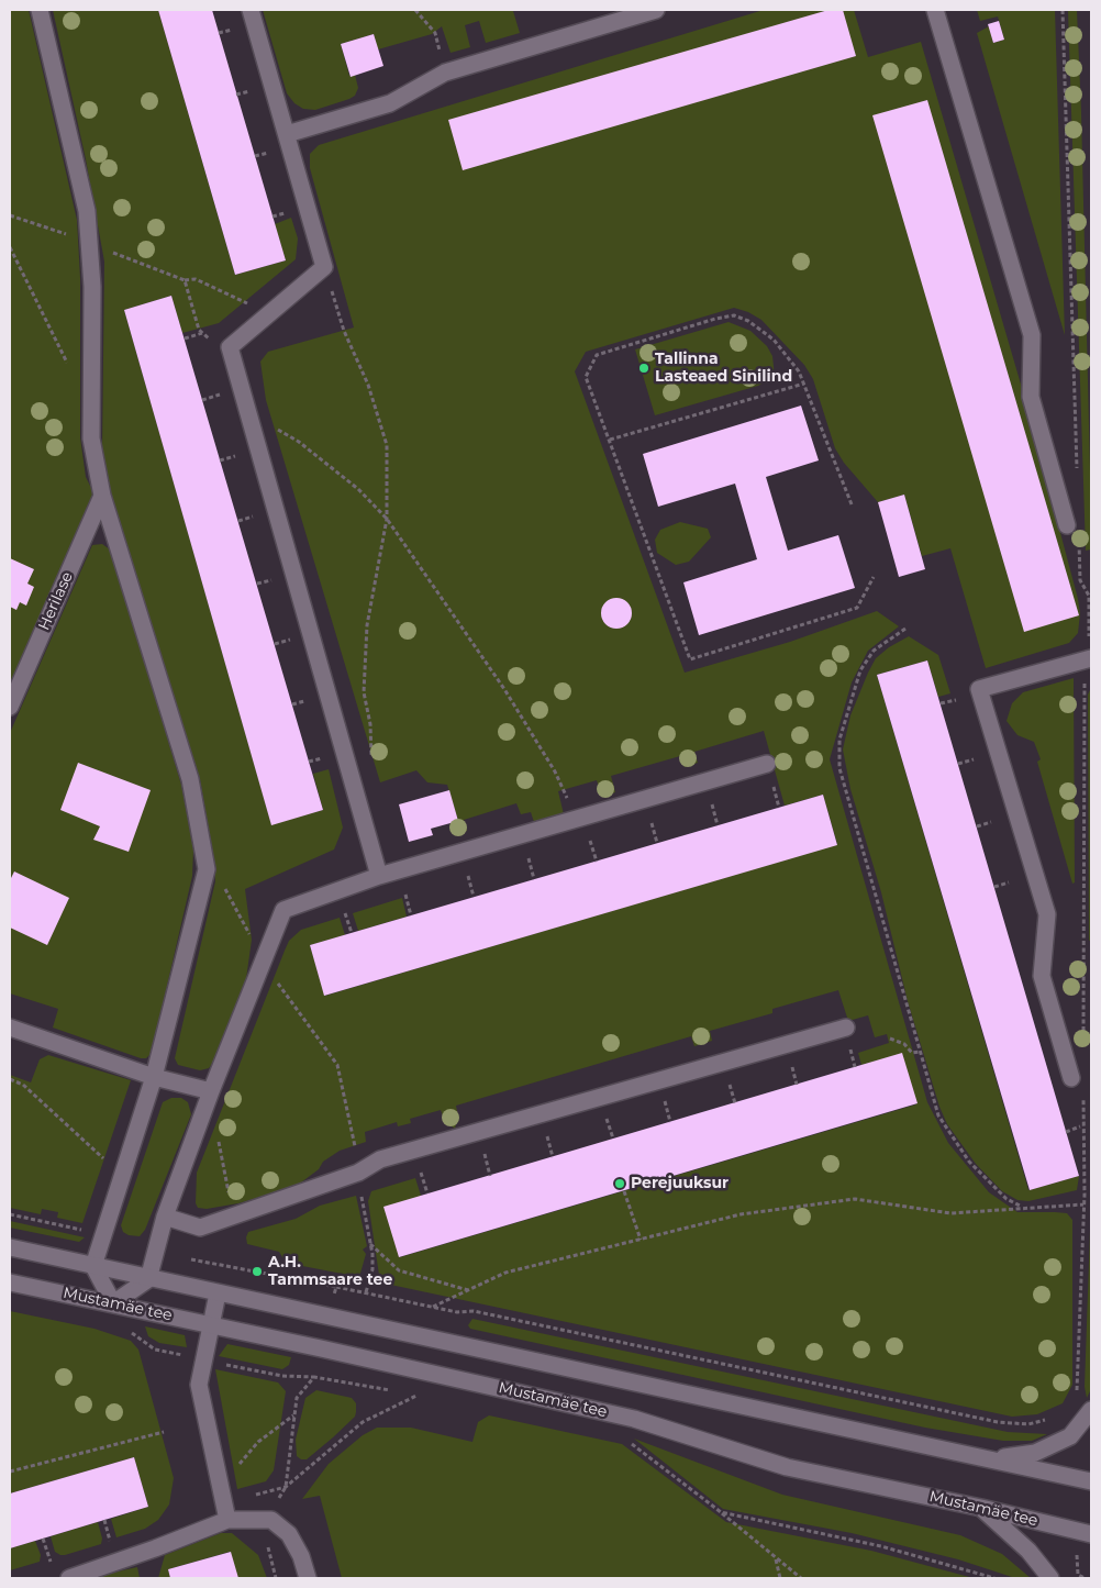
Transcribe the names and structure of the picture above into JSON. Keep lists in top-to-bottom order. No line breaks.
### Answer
{"streets":{"street":["Herilase","Mustamäe tee"]},"places":["Tallinna Lasteaed Sinilind","Perejuuksur","A.H. Tammsaare tee"]}
